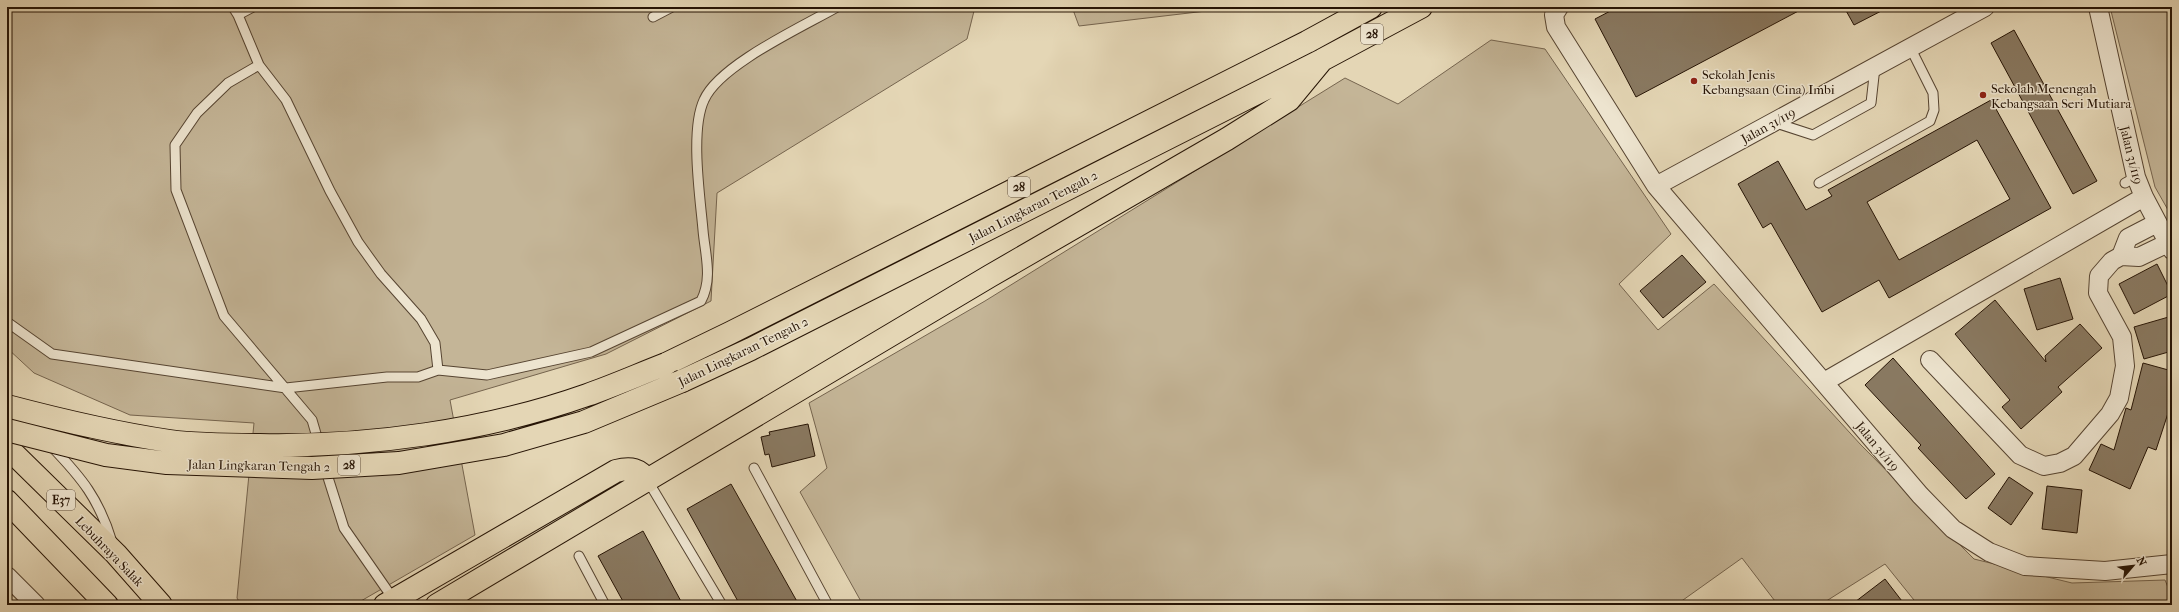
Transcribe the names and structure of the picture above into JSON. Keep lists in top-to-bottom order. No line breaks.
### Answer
{"streets":{"highway":["28","Jalan Lingkaran Tengah 2","E37","Lebuhraya Salak"],"street":["Jalan 31/119"]},"places":["Sekolah Jenis Kebangsaan (Cina) Imbi","Sekolah Menengah Kebangsaan Seri Mutiara"],"north":"top right"}
